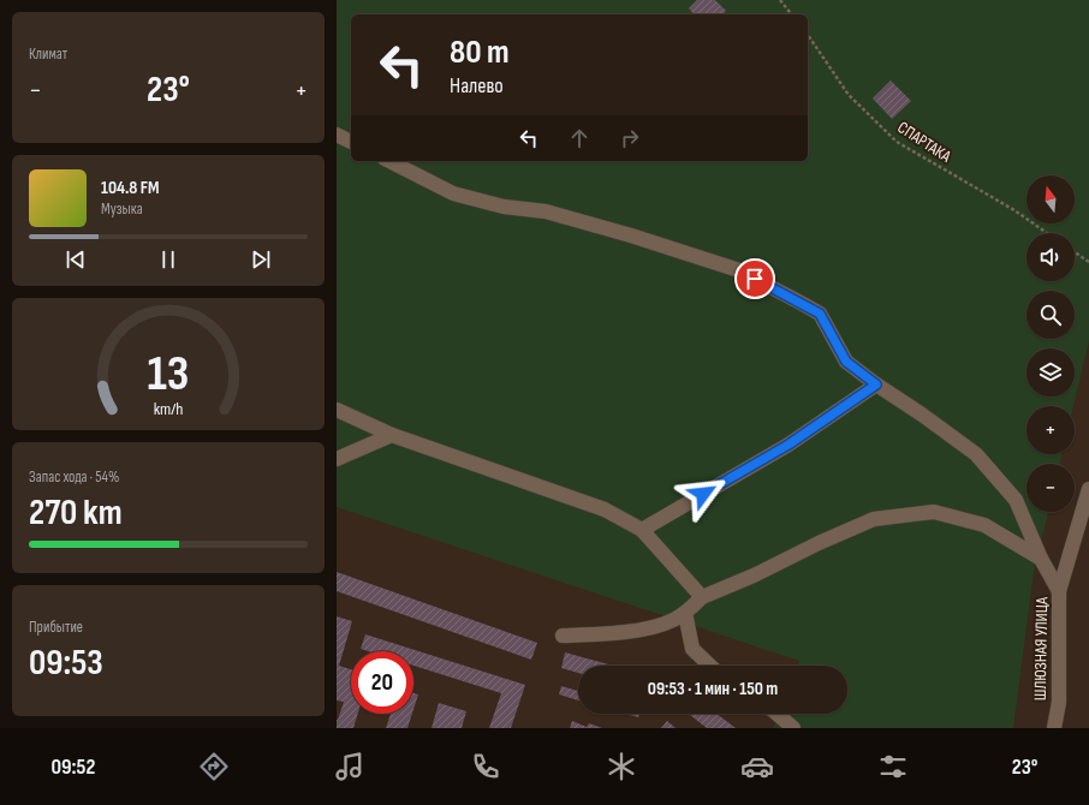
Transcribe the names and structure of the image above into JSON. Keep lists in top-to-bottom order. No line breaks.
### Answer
{"streets":{"street":["ШЛЮЗНАЯ УЛИЦА"],"path":["СПАРТАКА"]},"north":"top","page":{"tile":["Климат",["Запас хода · 54%","270 km"],["Прибытие","09:53"]],"turn":["80 m","Налево"],"heat":["−","23°","+"],"song":["104.8 FM","Музыка"],"map_buttons":["+","−"],"limit":"20","trip":"09:53 · 1 мин · 150 m","tabs":["09:52","23°"],"gauge":["13","km/h"]}}
